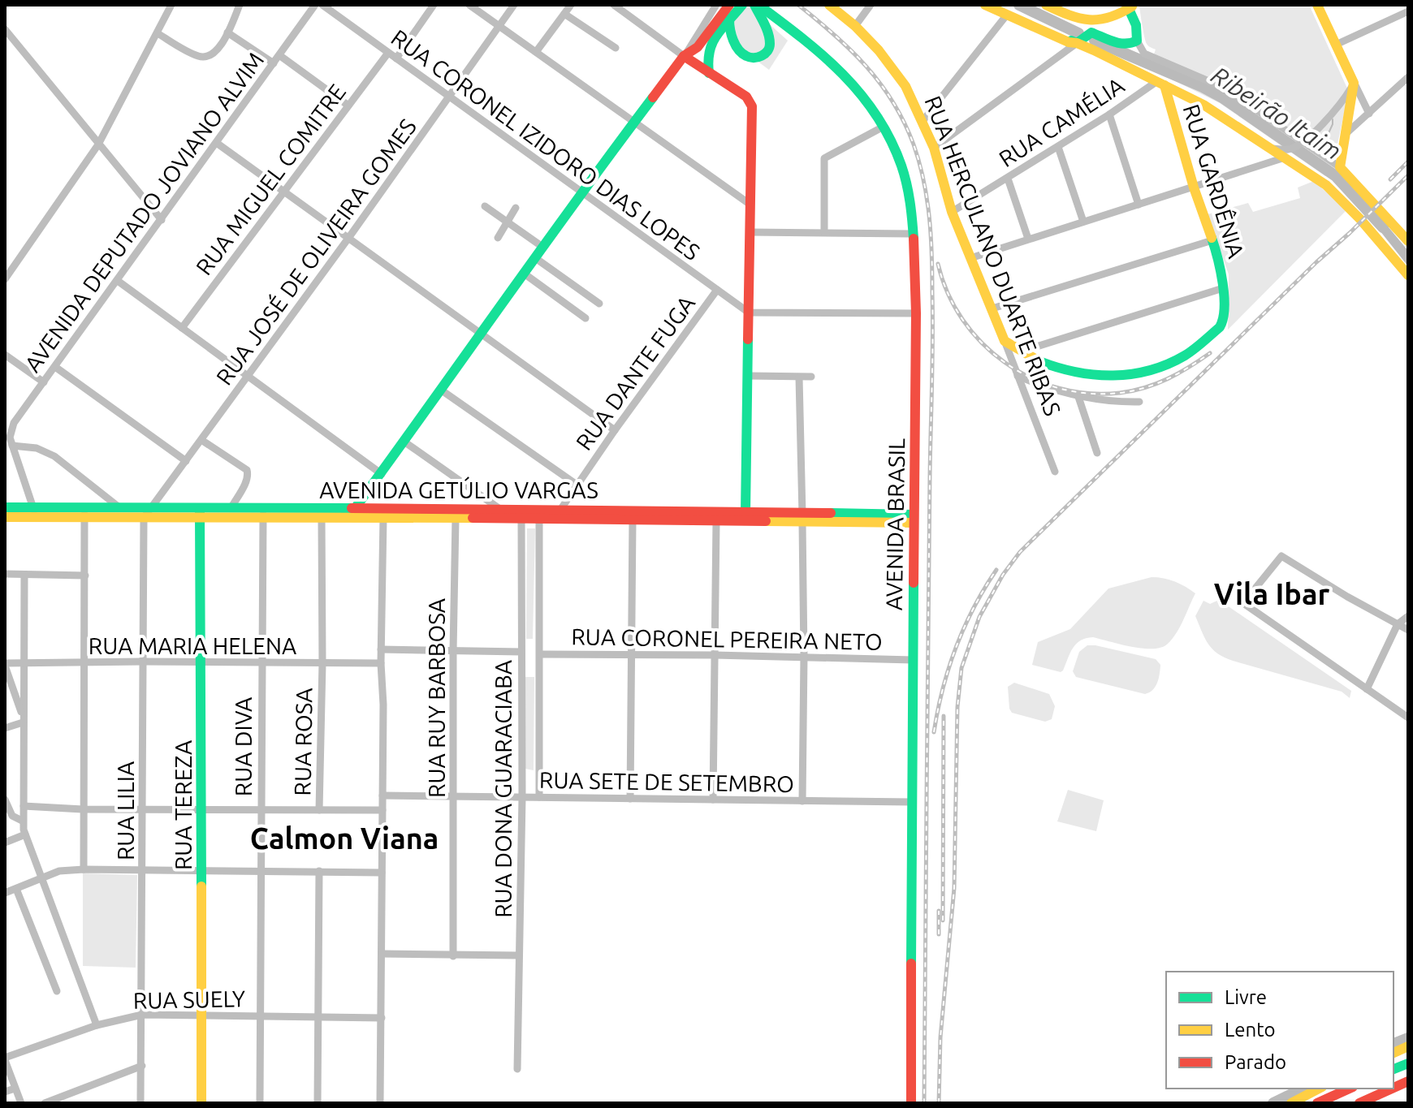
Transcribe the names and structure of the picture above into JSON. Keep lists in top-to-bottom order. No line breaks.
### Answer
{"streets":{"main road":["RUA GARDÊNIA","RUA HERCULANO DUARTE RIBAS","AVENIDA GETÚLIO VARGAS","AVENIDA BRASIL","RUA TEREZA"],"street":["RUA CAMÉLIA","RUA CORONEL IZIDORO DIAS LOPES","RUA MIGUEL COMITRE","AVENIDA DEPUTADO JOVIANO ALVIM","RUA JOSÉ DE OLIVEIRA GOMES","RUA DANTE FUGA","RUA CORONEL PEREIRA NETO","RUA MARIA HELENA","RUA RUY BARBOSA","RUA ROSA","RUA DIVA","RUA SETE DE SETEMBRO","RUA DONA GUARACIABA","RUA LILIA","RUA SUELY"]},"crossings":[["RUA CAMÉLIA","RUA GARDÊNIA"],["RUA CAMÉLIA","RUA HERCULANO DUARTE RIBAS"],["RUA CORONEL IZIDORO DIAS LOPES","RUA MIGUEL COMITRE"],["RUA CORONEL IZIDORO DIAS LOPES","RUA JOSÉ DE OLIVEIRA GOMES"],["RUA CORONEL IZIDORO DIAS LOPES","RUA DANTE FUGA"],["RUA JOSÉ DE OLIVEIRA GOMES","AVENIDA GETÚLIO VARGAS"],["RUA JOSÉ DE OLIVEIRA GOMES","RUA LILIA"],["RUA DANTE FUGA","AVENIDA GETÚLIO VARGAS"],["AVENIDA GETÚLIO VARGAS","AVENIDA BRASIL"],["AVENIDA GETÚLIO VARGAS","RUA RUY BARBOSA"],["AVENIDA GETÚLIO VARGAS","RUA ROSA"],["AVENIDA GETÚLIO VARGAS","RUA DIVA"],["AVENIDA GETÚLIO VARGAS","RUA DONA GUARACIABA"],["AVENIDA GETÚLIO VARGAS","RUA TEREZA"],["AVENIDA GETÚLIO VARGAS","RUA LILIA"],["AVENIDA BRASIL","RUA CORONEL PEREIRA NETO"],["AVENIDA BRASIL","RUA SETE DE SETEMBRO"],["RUA MARIA HELENA","RUA ROSA"],["RUA MARIA HELENA","RUA DIVA"],["RUA MARIA HELENA","RUA TEREZA"],["RUA MARIA HELENA","RUA LILIA"],["RUA RUY BARBOSA","RUA SETE DE SETEMBRO"],["RUA DIVA","RUA SUELY"],["RUA SETE DE SETEMBRO","RUA DONA GUARACIABA"],["RUA TEREZA","RUA SUELY"],["RUA LILIA","RUA SUELY"]],"districts":["Vila Ibar","Calmon Viana"],"water":["Ribeirão Itaim"],"legend":["Livre","Lento","Parado"]}
